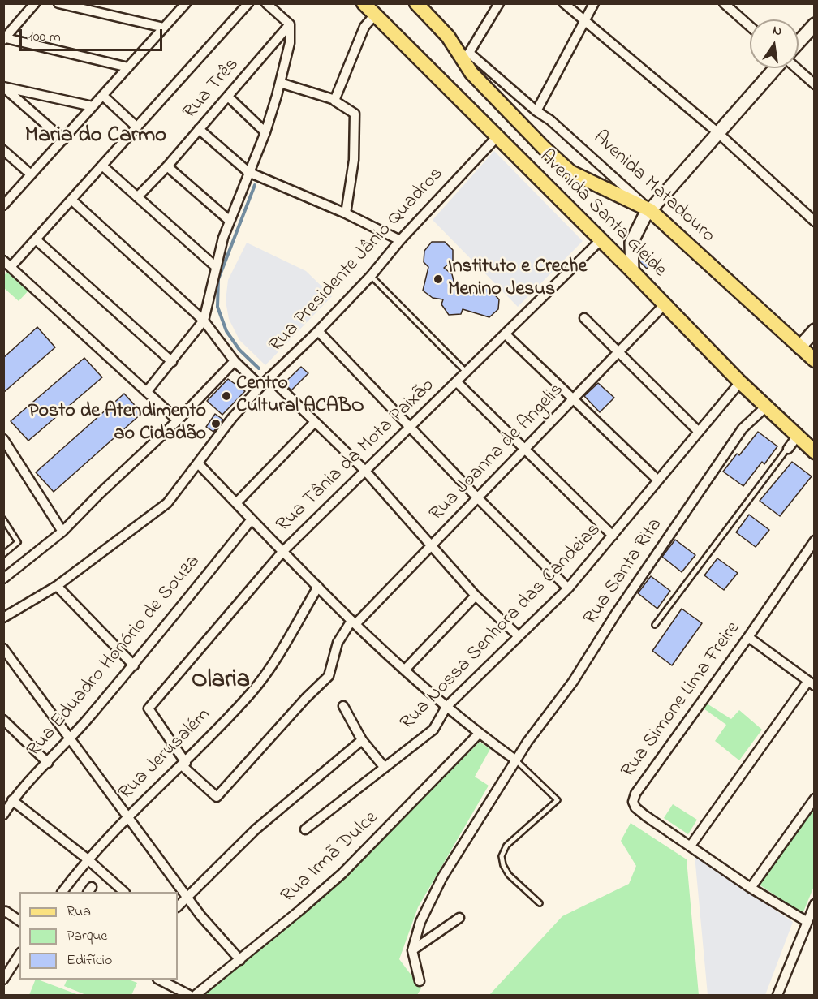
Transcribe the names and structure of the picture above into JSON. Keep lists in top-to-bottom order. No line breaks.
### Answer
{"streets":{"main road":["Avenida Matadouro","Avenida Santa Gleide"],"street":["Rua Três","Rua Presidente Jânio Quadros","Rua Joanna de Angelis","Rua Tânia da Mota Paixão","Rua Santa Rita","Rua Nossa Senhora das Candeias","Rua Eduadro Honório de Souza","Rua Simone Lima Freire","Rua Jerusalém","Rua Irmã Dulce"]},"crossings":[["Avenida Matadouro","Avenida Santa Gleide"],["Avenida Santa Gleide","Rua Presidente Jânio Quadros"],["Avenida Santa Gleide","Rua Joanna de Angelis"],["Avenida Santa Gleide","Rua Tânia da Mota Paixão"],["Avenida Santa Gleide","Rua Santa Rita"],["Avenida Santa Gleide","Rua Nossa Senhora das Candeias"],["Rua Joanna de Angelis","Rua Tânia da Mota Paixão"],["Rua Joanna de Angelis","Rua Jerusalém"],["Rua Tânia da Mota Paixão","Rua Jerusalém"]],"districts":["Maria do Carmo","Olaria"],"places":["Instituto e Creche Menino Jesus","Centro Cultural ACABO","Posto de Atendimento ao Cidadão"],"legend":["Rua","Parque","Edifício"],"scale_bar":"100 m","north":"top"}
